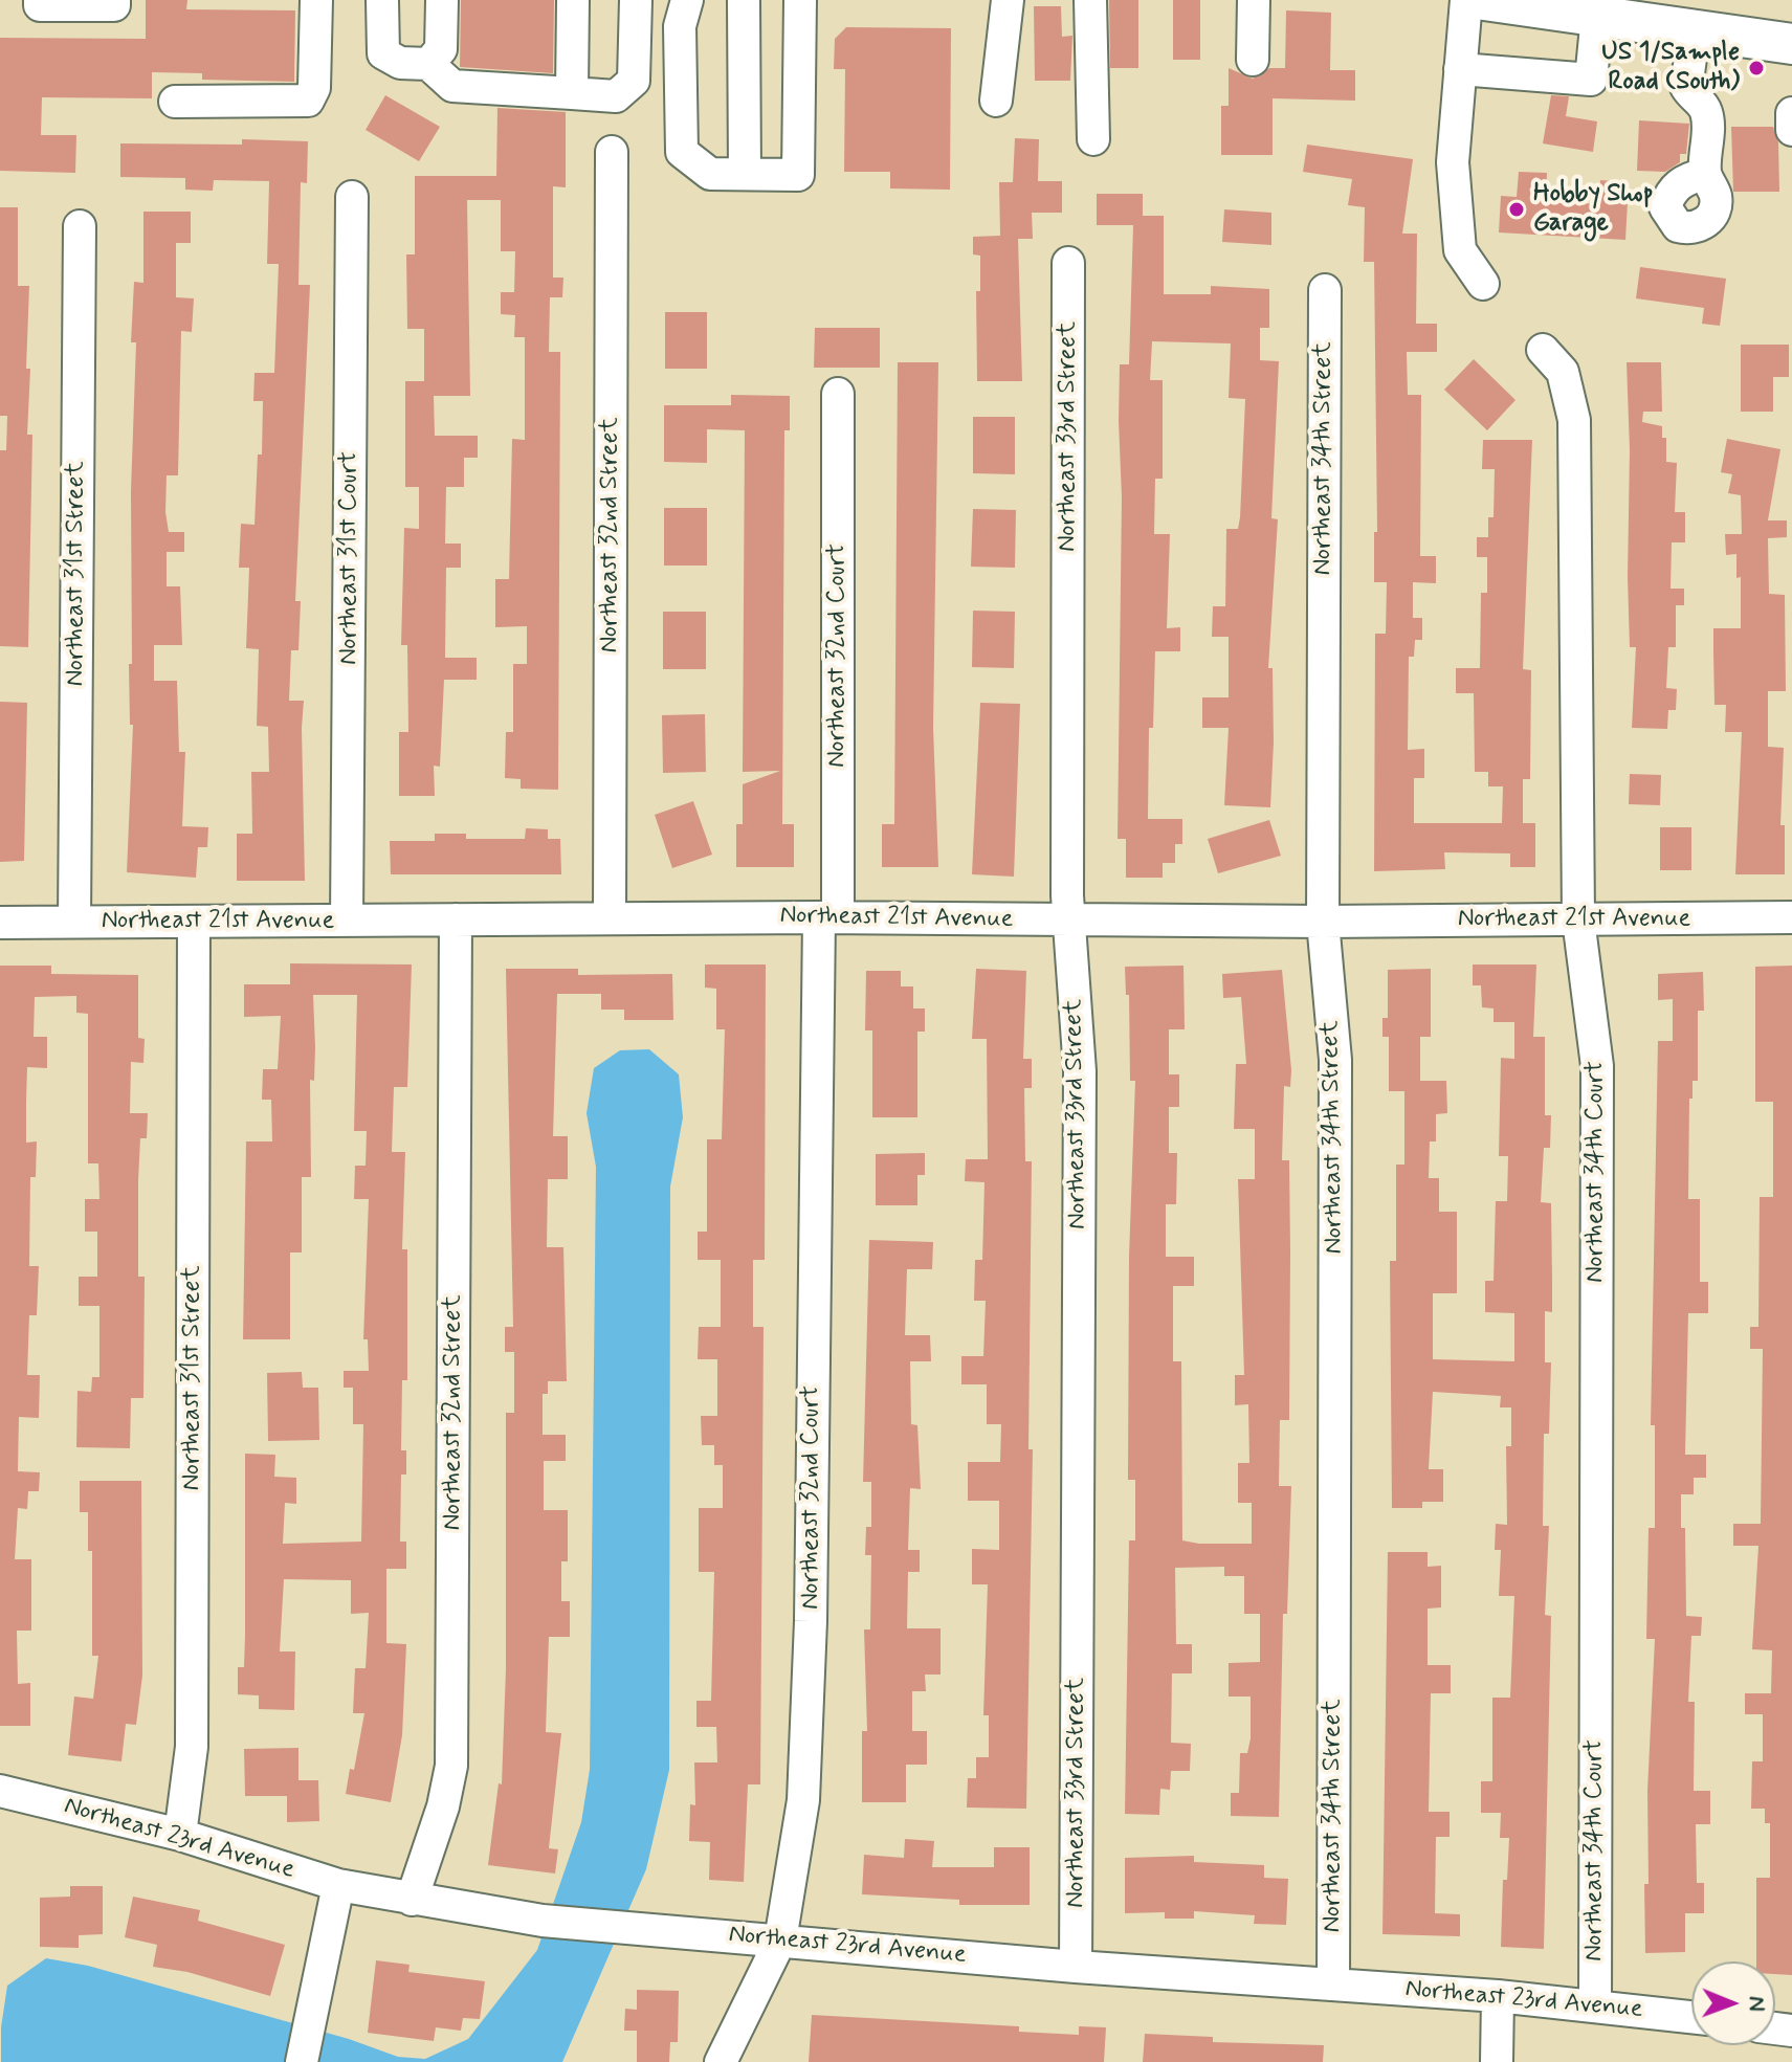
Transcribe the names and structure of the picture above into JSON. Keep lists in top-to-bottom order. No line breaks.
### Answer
{"streets":{"street":["Northeast 33rd Street","Northeast 34th Street","Northeast 32nd Street","Northeast 31st Court","Northeast 31st Street","Northeast 32nd Court","Northeast 21st Avenue","Northeast 34th Court","Northeast 23rd Avenue"]},"crossings":[["Northeast 33rd Street","Northeast 21st Avenue"],["Northeast 33rd Street","Northeast 23rd Avenue"],["Northeast 34th Street","Northeast 21st Avenue"],["Northeast 34th Street","Northeast 23rd Avenue"],["Northeast 32nd Street","Northeast 21st Avenue"],["Northeast 32nd Street","Northeast 23rd Avenue"],["Northeast 31st Court","Northeast 21st Avenue"],["Northeast 31st Street","Northeast 21st Avenue"],["Northeast 31st Street","Northeast 23rd Avenue"],["Northeast 32nd Court","Northeast 21st Avenue"],["Northeast 32nd Court","Northeast 23rd Avenue"],["Northeast 21st Avenue","Northeast 34th Court"],["Northeast 34th Court","Northeast 23rd Avenue"]],"places":["US 1/Sample Road (South)","Hobby Shop Garage"],"north":"right"}
